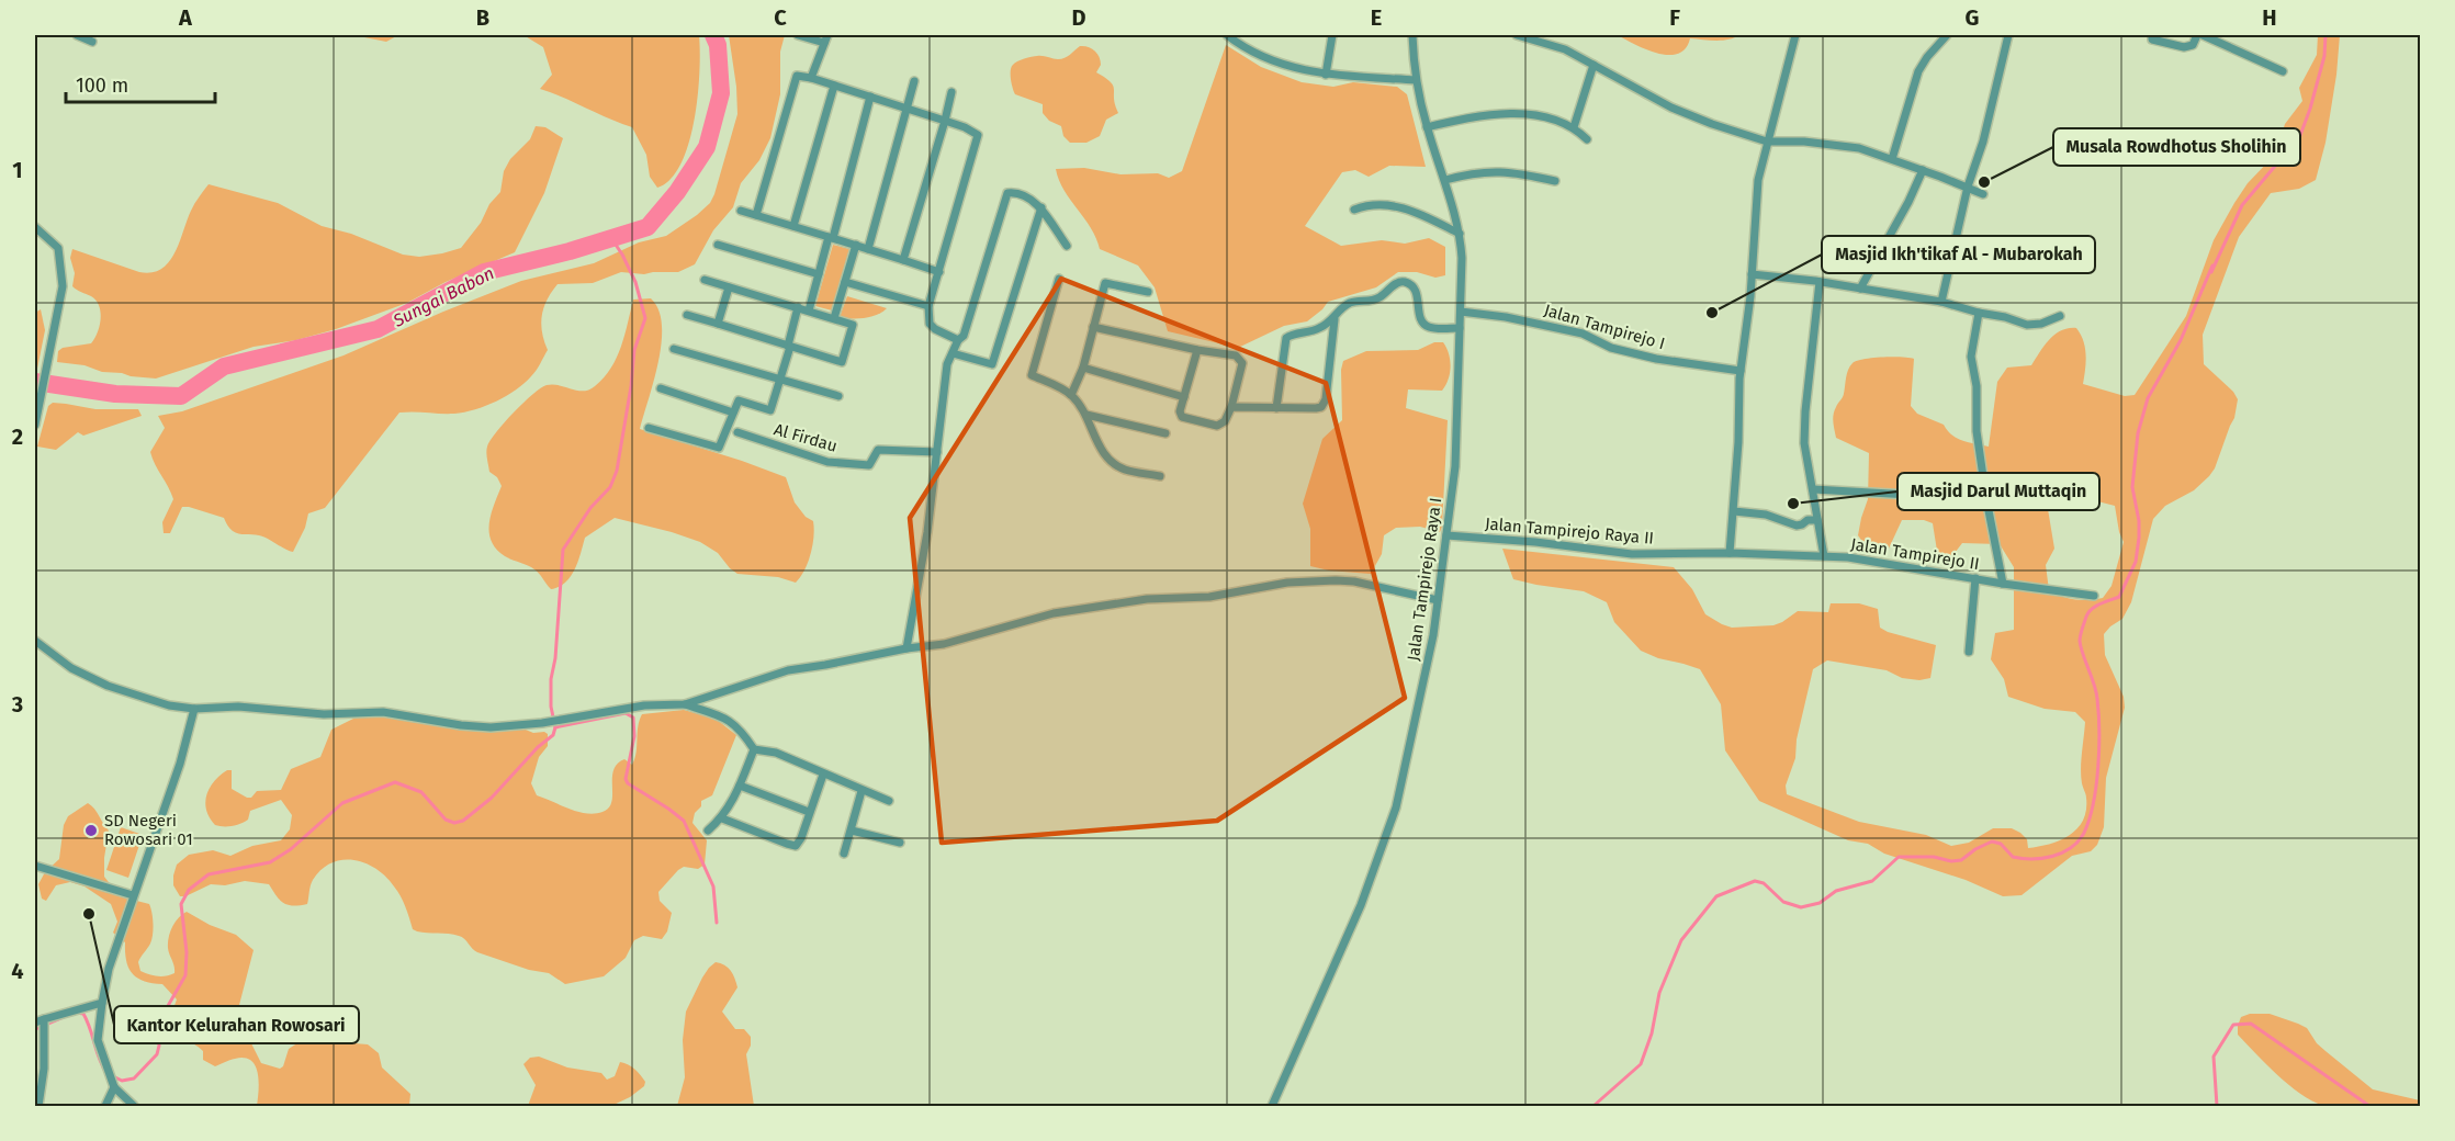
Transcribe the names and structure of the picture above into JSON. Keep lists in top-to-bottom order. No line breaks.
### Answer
{"streets":{"street":["Jalan Tampirejo I","Al Firdau","Jalan Tampirejo Raya II","Jalan Tampirejo II","Jalan Tampirejo Raya I"]},"crossings":[["Jalan Tampirejo I","Jalan Tampirejo Raya I"],["Jalan Tampirejo Raya II","Jalan Tampirejo II"],["Jalan Tampirejo Raya II","Jalan Tampirejo Raya I"]],"water":["Sungai Babon"],"places":["Musala Rowdhotus Sholihin","Masjid Ikh'tikaf Al - Mubarokah","Masjid Darul Muttaqin","SD Negeri Rowosari 01","Kantor Kelurahan Rowosari"],"scale_bar":"100 m","grid":{"columns":["A","B","C","D","E","F","G","H"],"rows":["1","2","3","4"]}}
